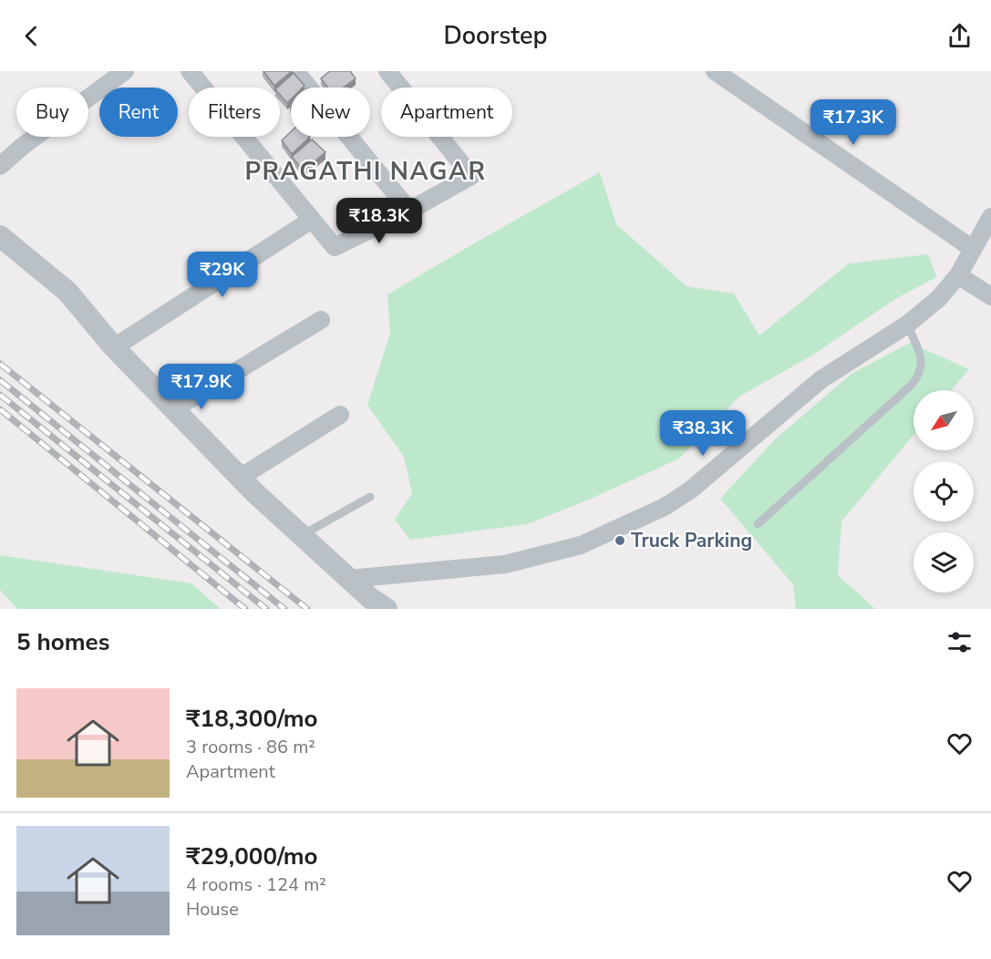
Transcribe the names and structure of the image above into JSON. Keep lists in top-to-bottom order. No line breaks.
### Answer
{"districts":["PRAGATHI NAGAR"],"places":["Truck Parking"],"north":"bottom left","page":{"header":"Doorstep","chip":["Buy","Rent","Filters","New","Apartment"],"price":["₹17.3K","₹18.3K","₹29K","₹17.9K","₹38.3K"],"heading":"5 homes","list":[{"name":"₹18,300/mo","note":"3 rooms · 86 m² · Apartment"},{"name":"₹29,000/mo","note":"4 rooms · 124 m² · House"}]}}
